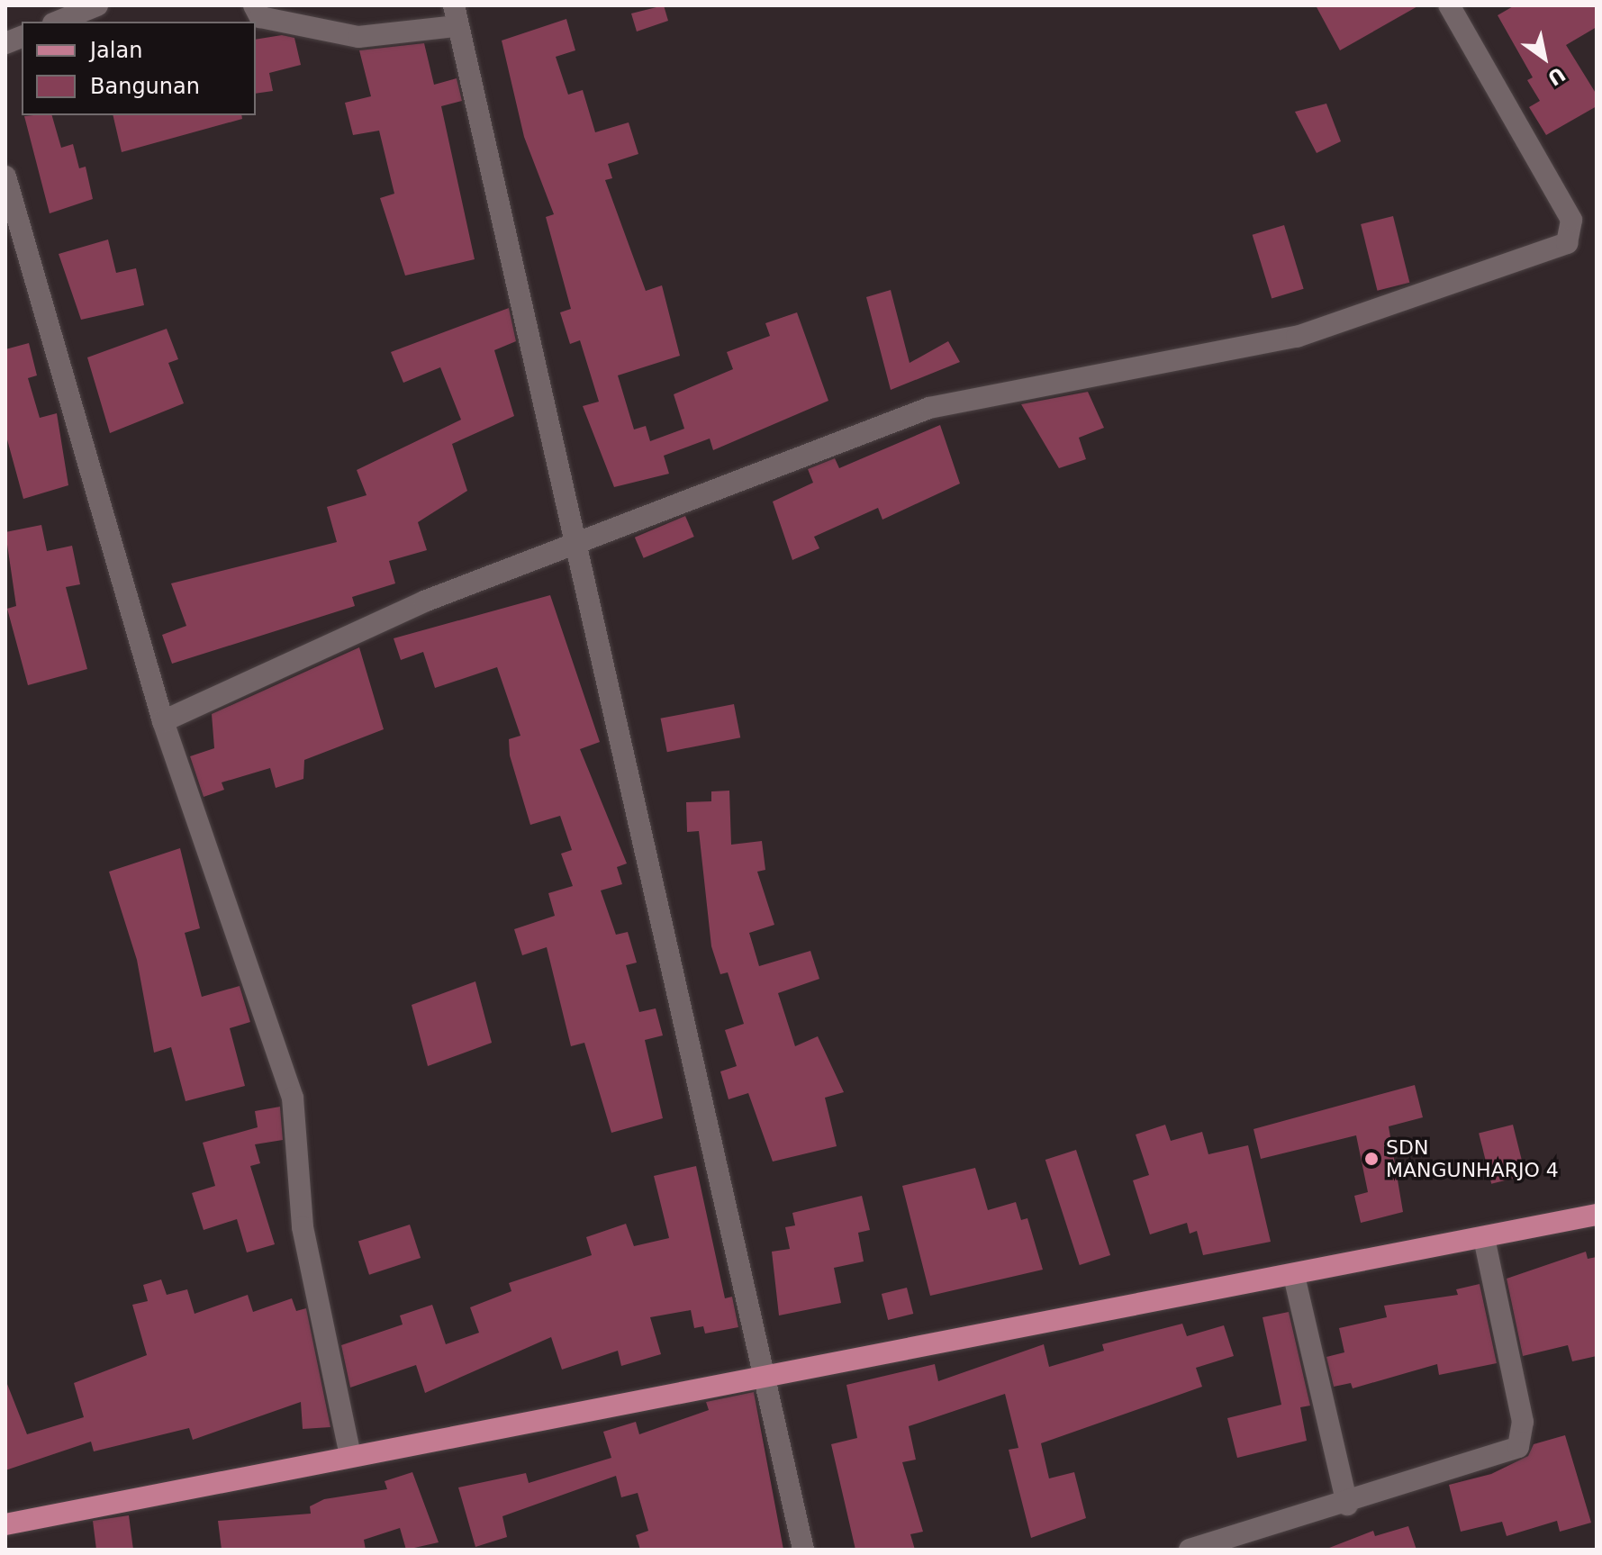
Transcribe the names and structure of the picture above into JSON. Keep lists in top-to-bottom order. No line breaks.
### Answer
{"places":["SDN MANGUNHARJO 4"],"legend":["Jalan","Bangunan"],"north":"bottom right"}
